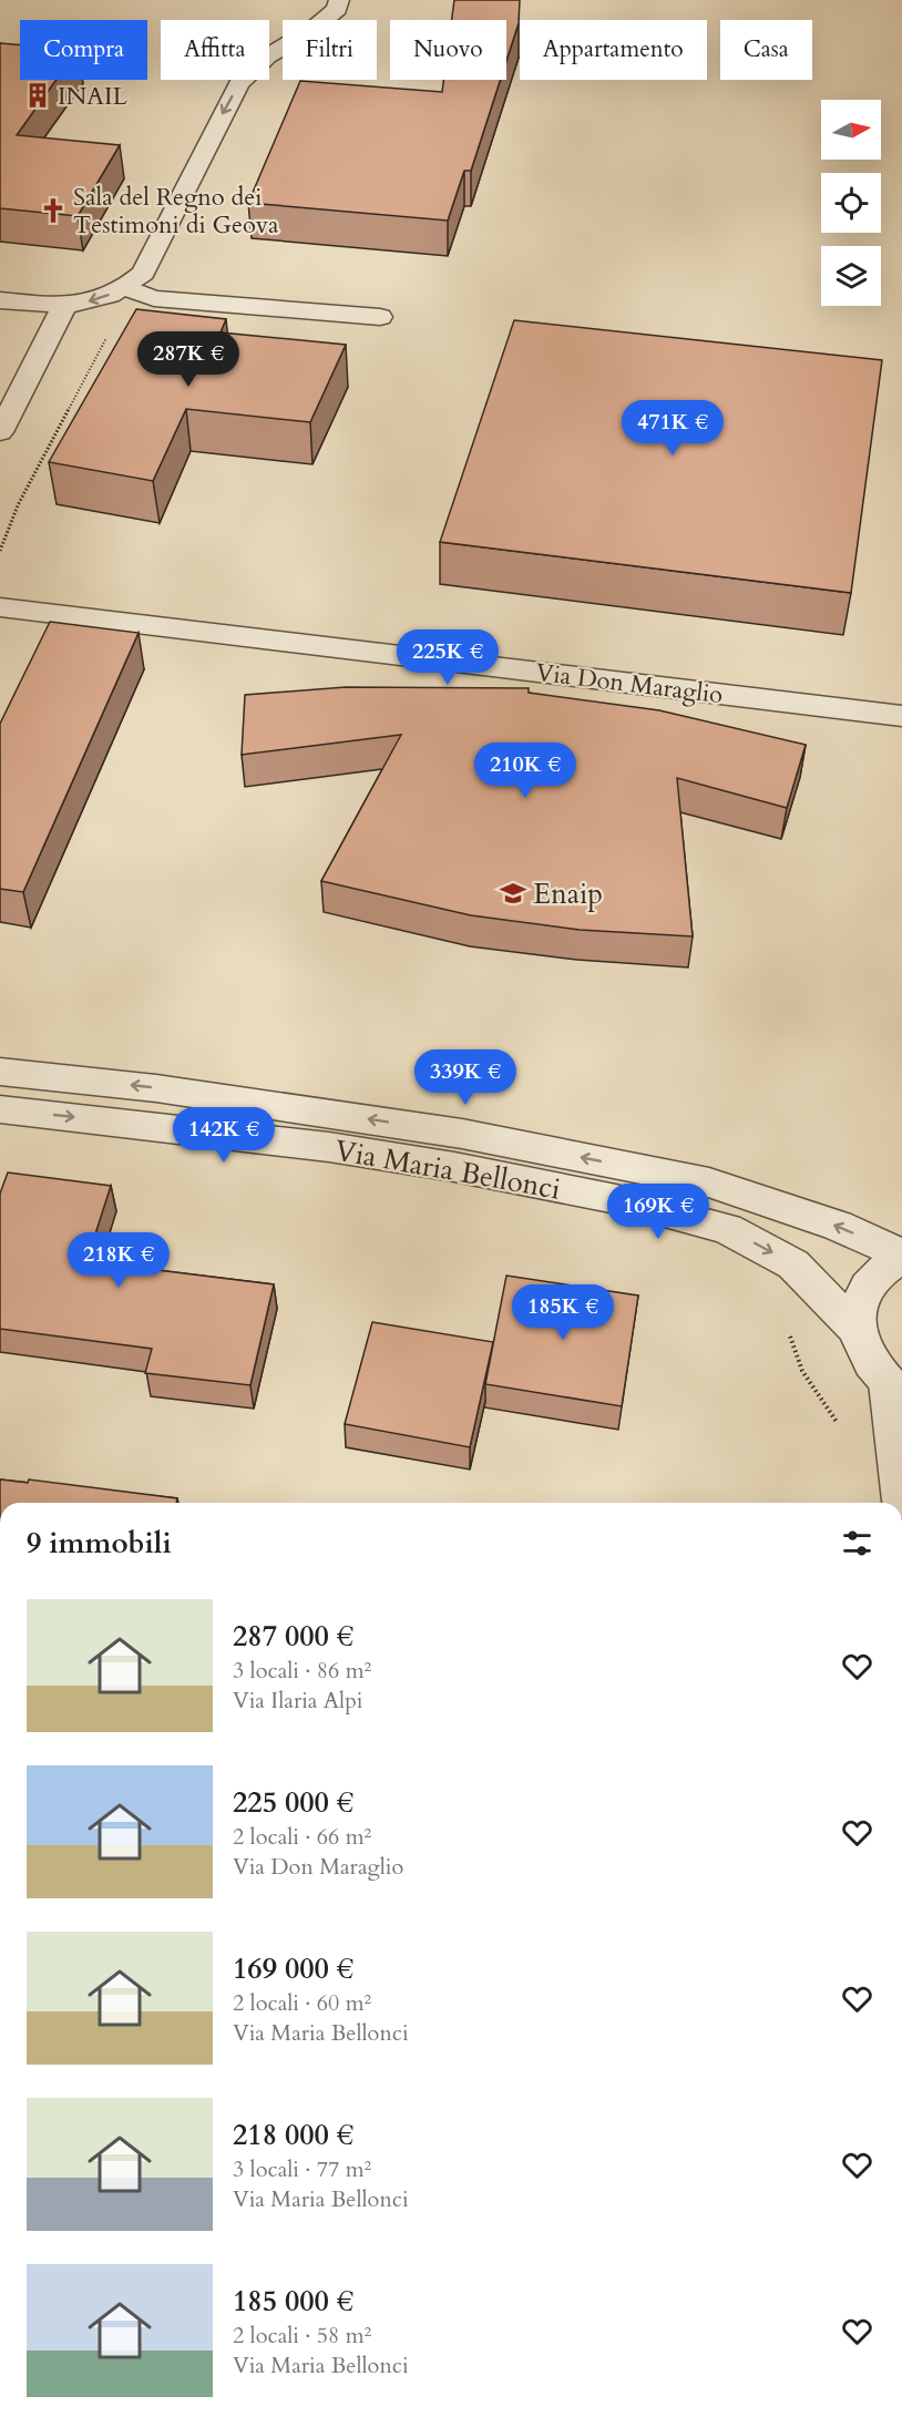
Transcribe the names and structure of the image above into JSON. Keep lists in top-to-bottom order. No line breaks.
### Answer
{"streets":{"street":["Via Don Maraglio","Via Maria Bellonci"]},"places":{"building":["INAIL"],"church":["Sala del Regno dei Testimoni di Geova"],"school or university":["Enaip"]},"north":"right","page":{"chip":["Compra","Affitta","Filtri","Nuovo","Appartamento","Casa"],"price":["287K €","471K €","225K €","210K €","339K €","142K €","169K €","218K €","185K €"],"heading":"9 immobili","list":[{"name":"287 000 €","note":"3 locali · 86 m² · Via Ilaria Alpi"},{"name":"225 000 €","note":"2 locali · 66 m² · Via Don Maraglio"},{"name":"169 000 €","note":"2 locali · 60 m² · Via Maria Bellonci"},{"name":"218 000 €","note":"3 locali · 77 m² · Via Maria Bellonci"},{"name":"185 000 €","note":"2 locali · 58 m² · Via Maria Bellonci"}]}}
